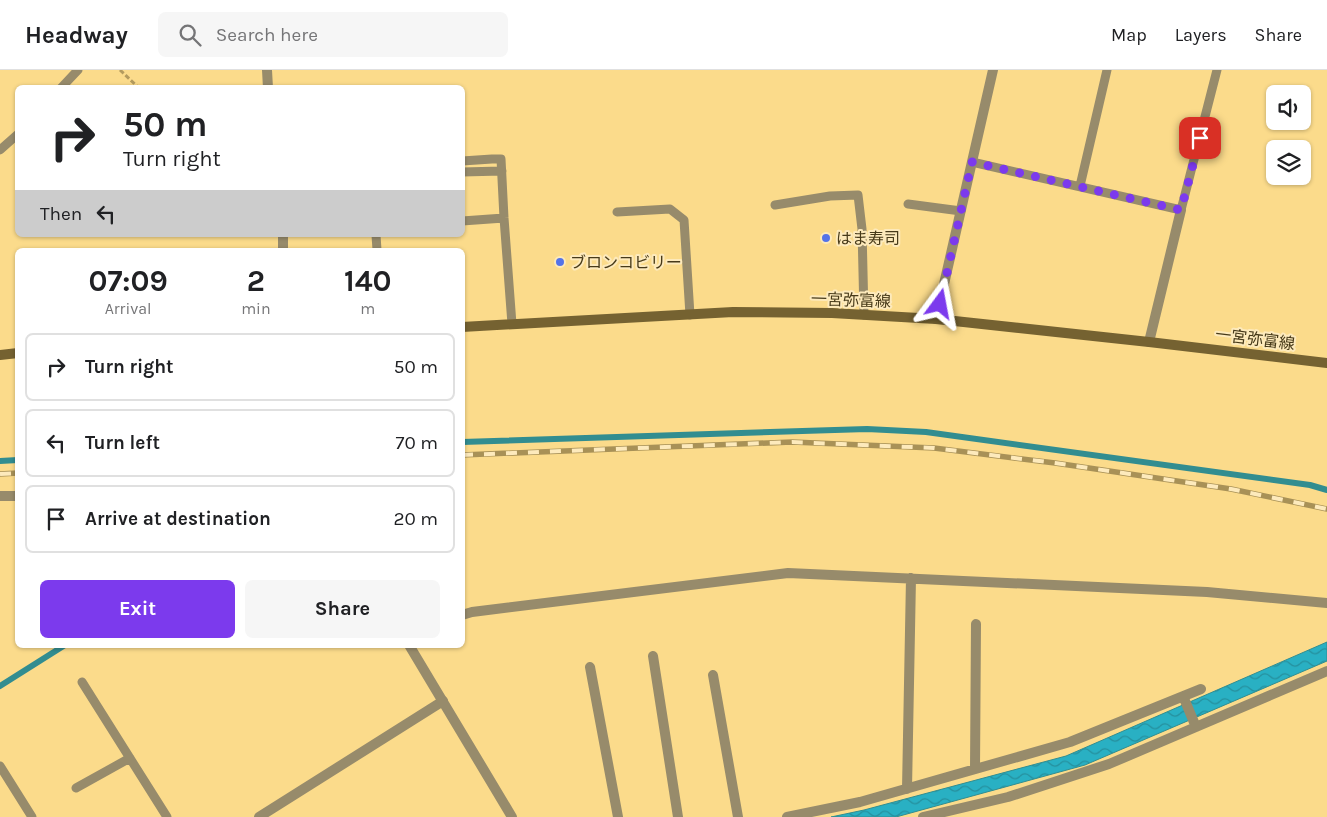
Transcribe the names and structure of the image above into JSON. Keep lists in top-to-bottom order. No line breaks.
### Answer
{"streets":{"main road":["一宮弥富線"]},"places":["はま寿司","ブロンコビリー"],"page":{"header":"Headway","search":"Search here","nav":["Map","Layers","Share"],"turn":["50 m","Turn right"],"then":"Then","eta":["07:09","Arrival","2","min","140","m"],"list":[{"name":"Turn right","value":"50 m"},{"name":"Turn left","value":"70 m"},{"name":"Arrive at destination","value":"20 m"}],"buttons":["Exit","Share"]}}
